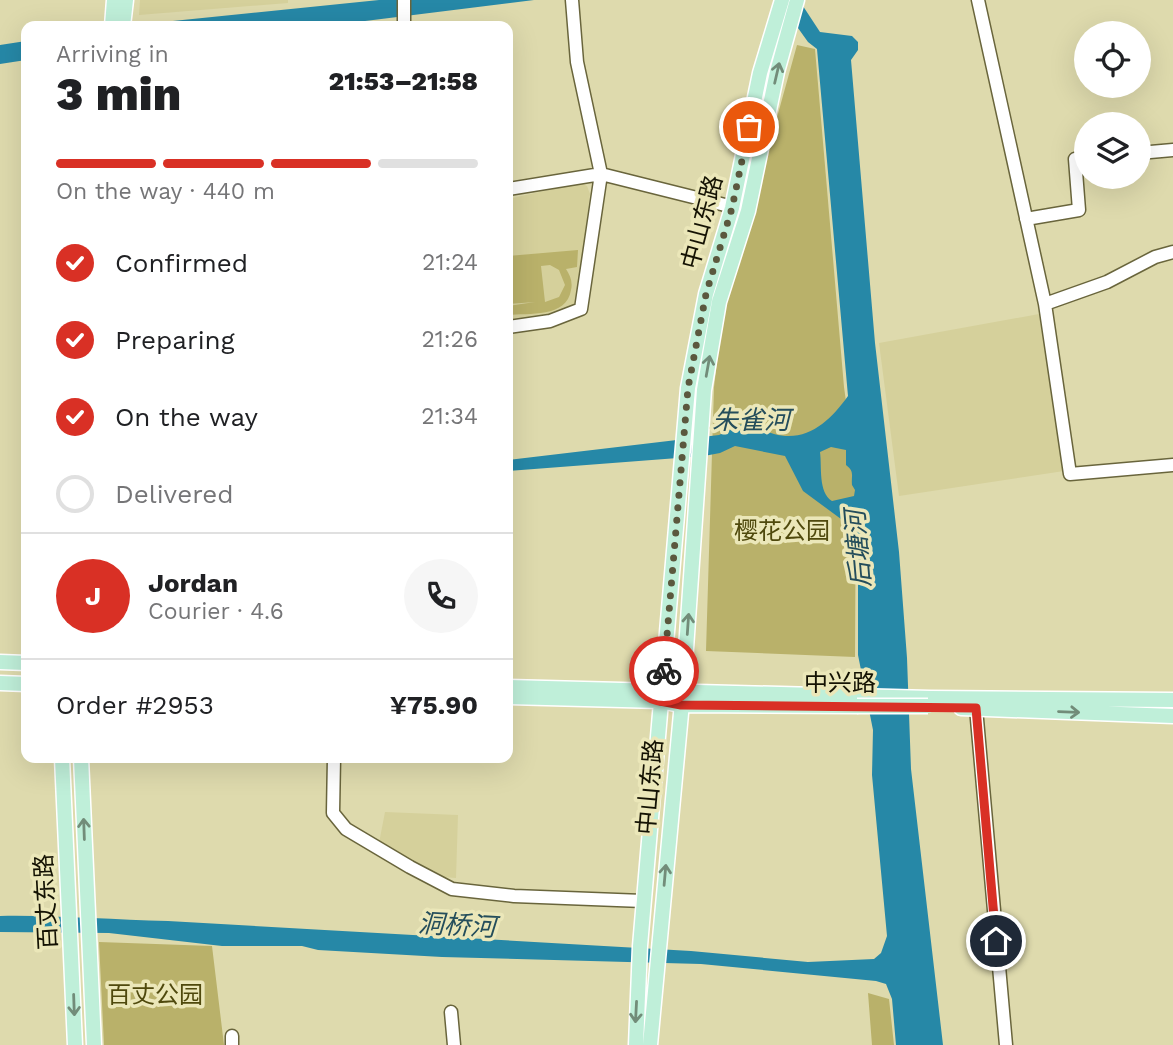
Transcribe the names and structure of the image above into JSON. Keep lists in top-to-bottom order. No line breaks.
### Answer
{"streets":{"main road":["中山东路","中兴路","百丈东路"]},"crossings":[["中山东路","中兴路"]],"water":["朱雀河","后塘河","洞桥河"],"parks":["樱花公园","百丈公园"],"page":{"heading":["3 min","Arriving in","21:53–21:58"],"panel":["Jordan","Courier · 4.6","Order #2953","¥75.90"],"bar":"On the way · 440 m","list":[["Confirmed","21:24"],["Preparing","21:26"],["On the way","21:34"],"Delivered"],"round":"J"}}
